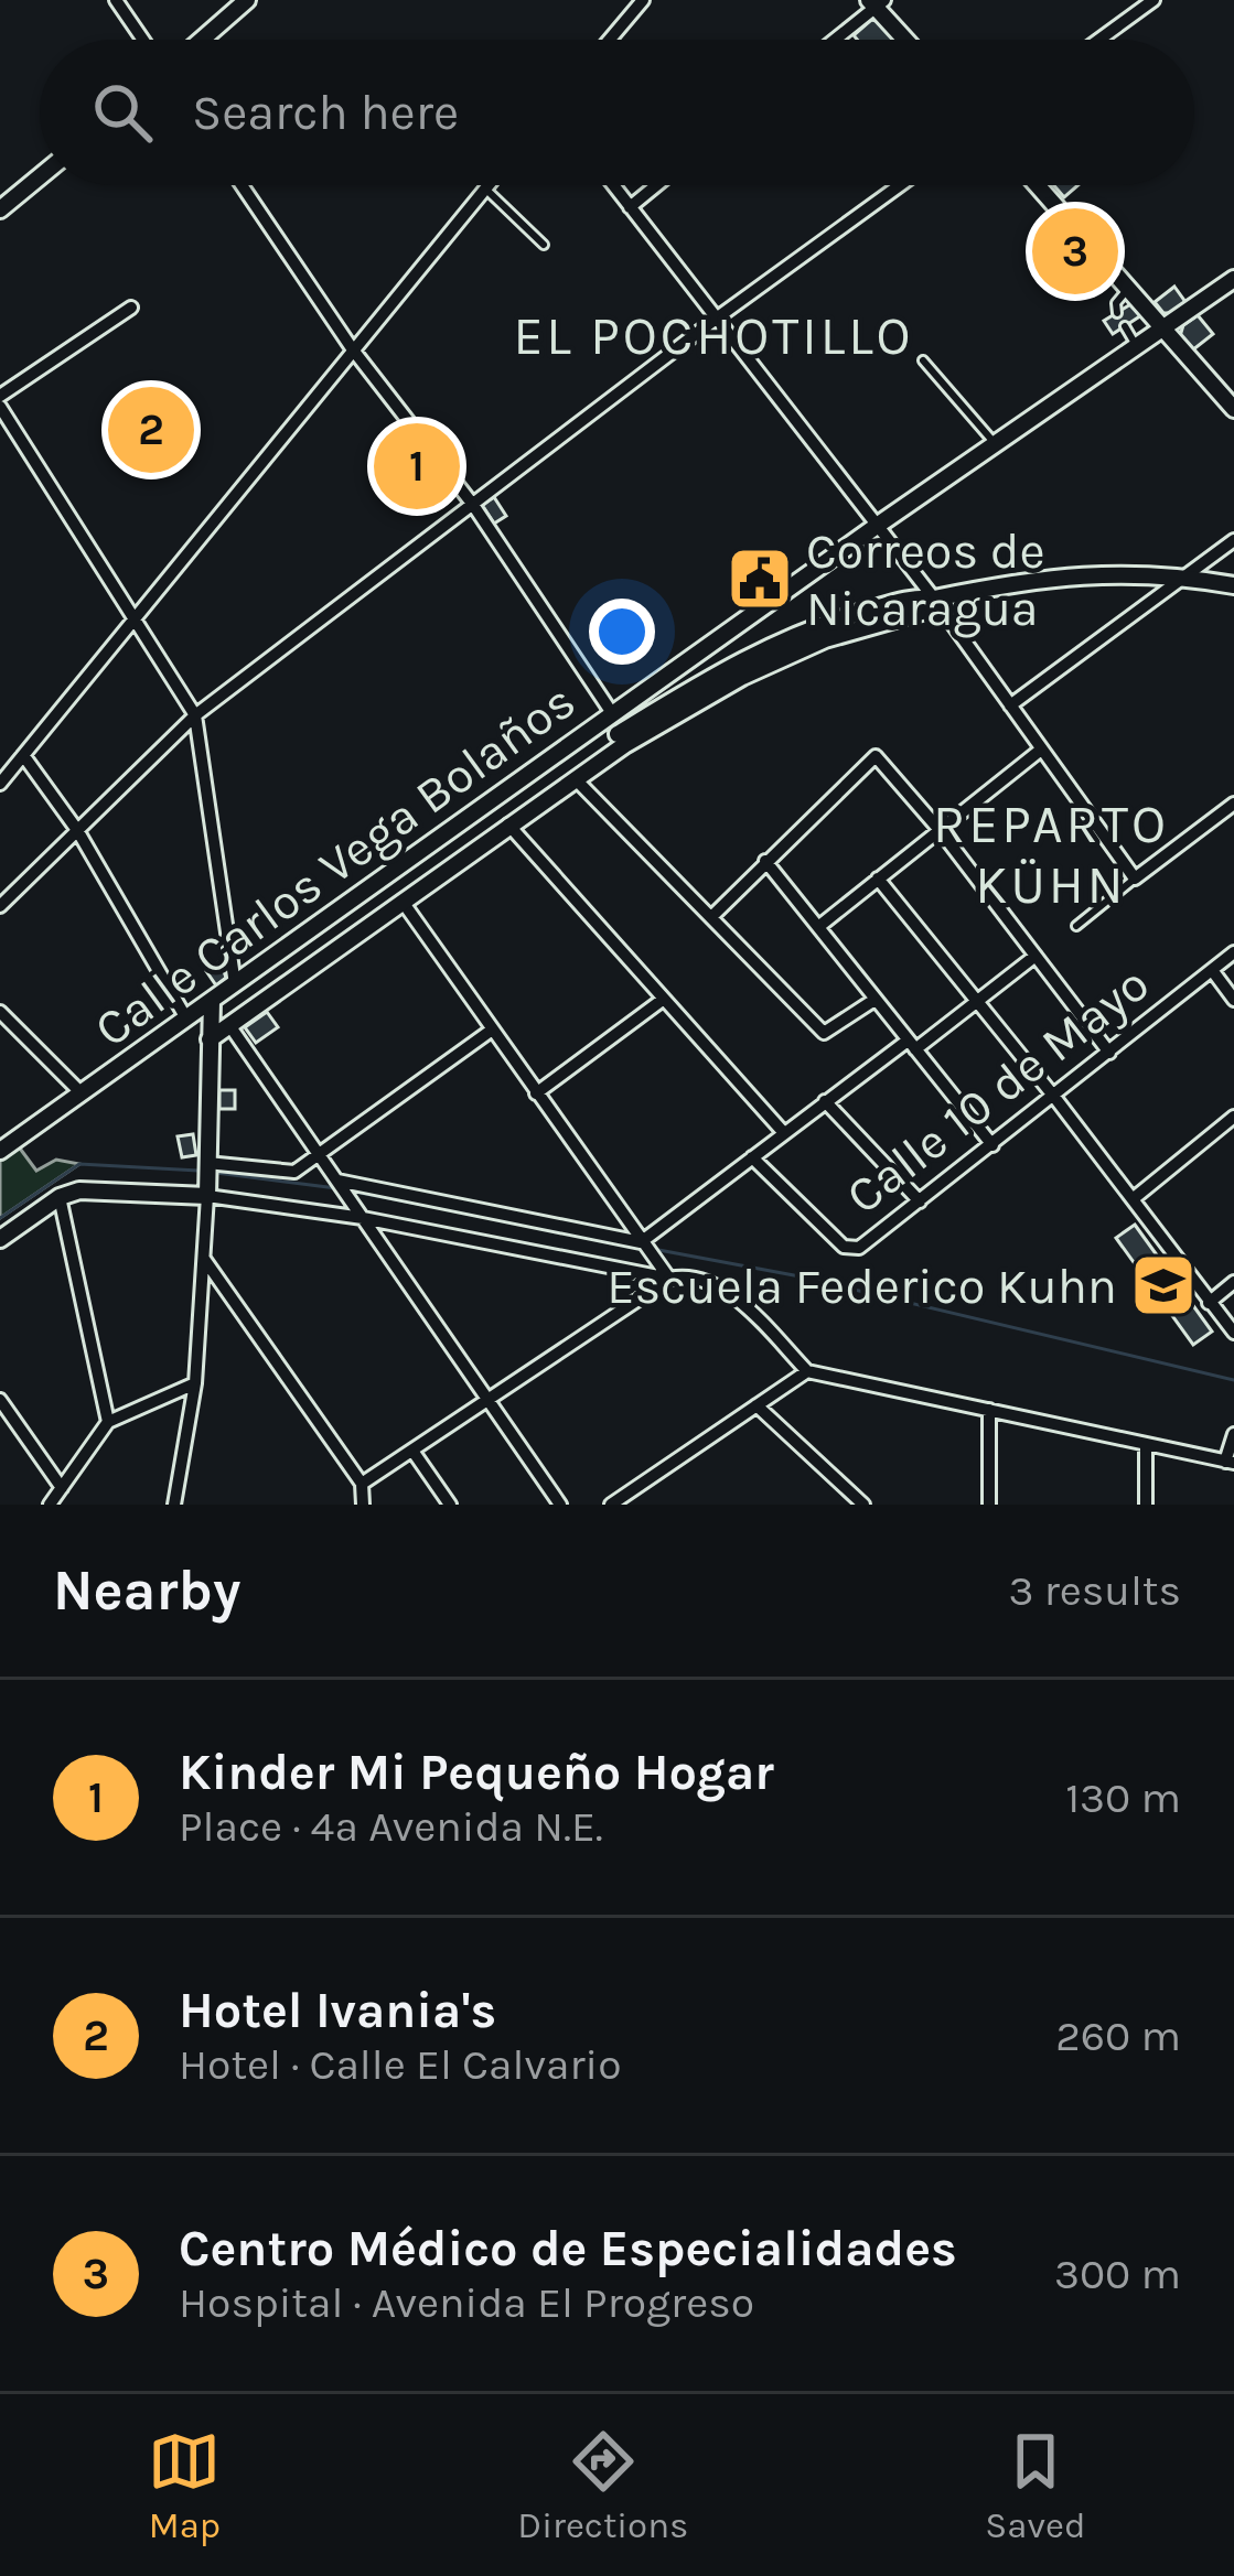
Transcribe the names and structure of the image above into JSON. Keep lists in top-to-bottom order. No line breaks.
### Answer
{"streets":{"street":["Calle Carlos Vega Bolaños","Calle 10 de Mayo"]},"districts":["EL POCHOTILLO","REPARTO KÜHN"],"places":{"public building":["Correos de Nicaragua"],"school or university":["Escuela Federico Kuhn"]},"page":{"search":"Search here","pins":["3","2","1"],"heading":["Nearby","3 results"],"list":[{"mark":"1","name":"Kinder Mi Pequeño Hogar","note":"Place · 4a Avenida N.E.","value":"130 m"},{"mark":"2","name":"Hotel Ivania's","note":"Hotel · Calle El Calvario","value":"260 m"},{"mark":"3","name":"Centro Médico de Especialidades","note":"Hospital · Avenida El Progreso","value":"300 m"}],"nav":["Map","Directions","Saved"]}}
